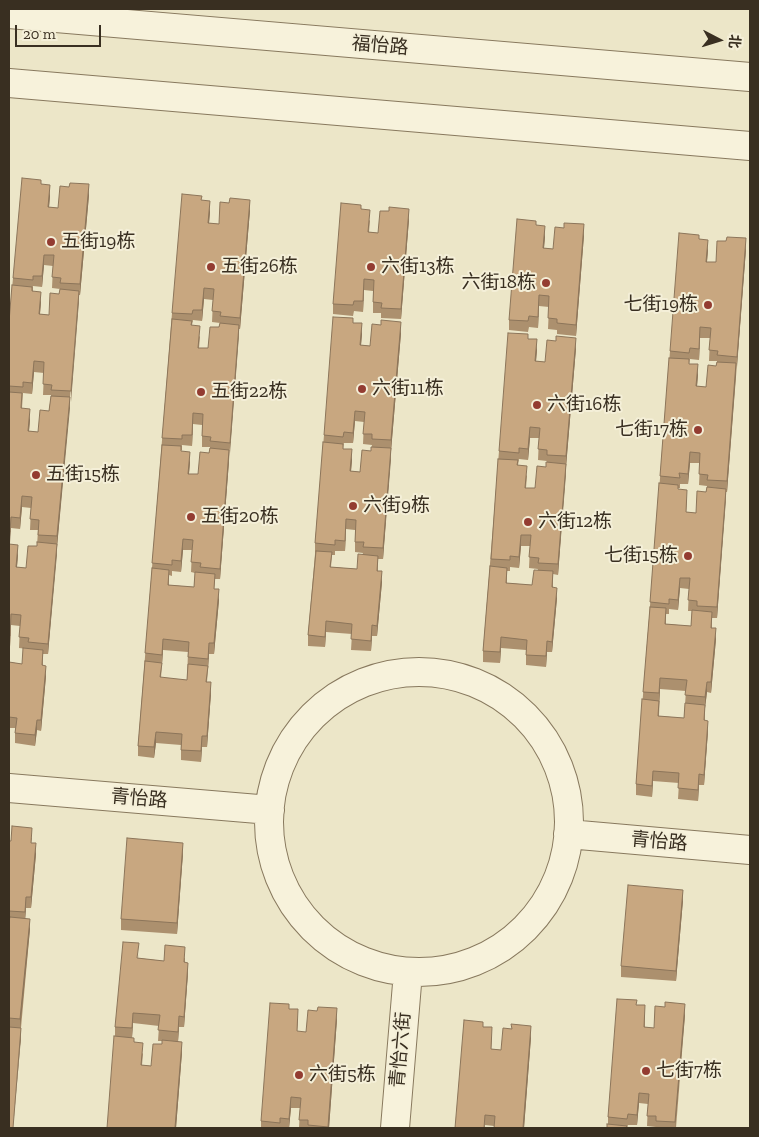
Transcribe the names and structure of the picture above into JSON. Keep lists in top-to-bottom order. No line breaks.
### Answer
{"streets":{"street":["福怡路","青怡路","青怡六街"]},"places":["五街19栋","五街26栋","六街13栋","六街18栋","七街19栋","六街11栋","五街22栋","六街16栋","七街17栋","五街15栋","六街9栋","五街20栋","六街12栋","七街15栋","七街7栋","六街5栋"],"scale_bar":"20 m","north":"right"}
